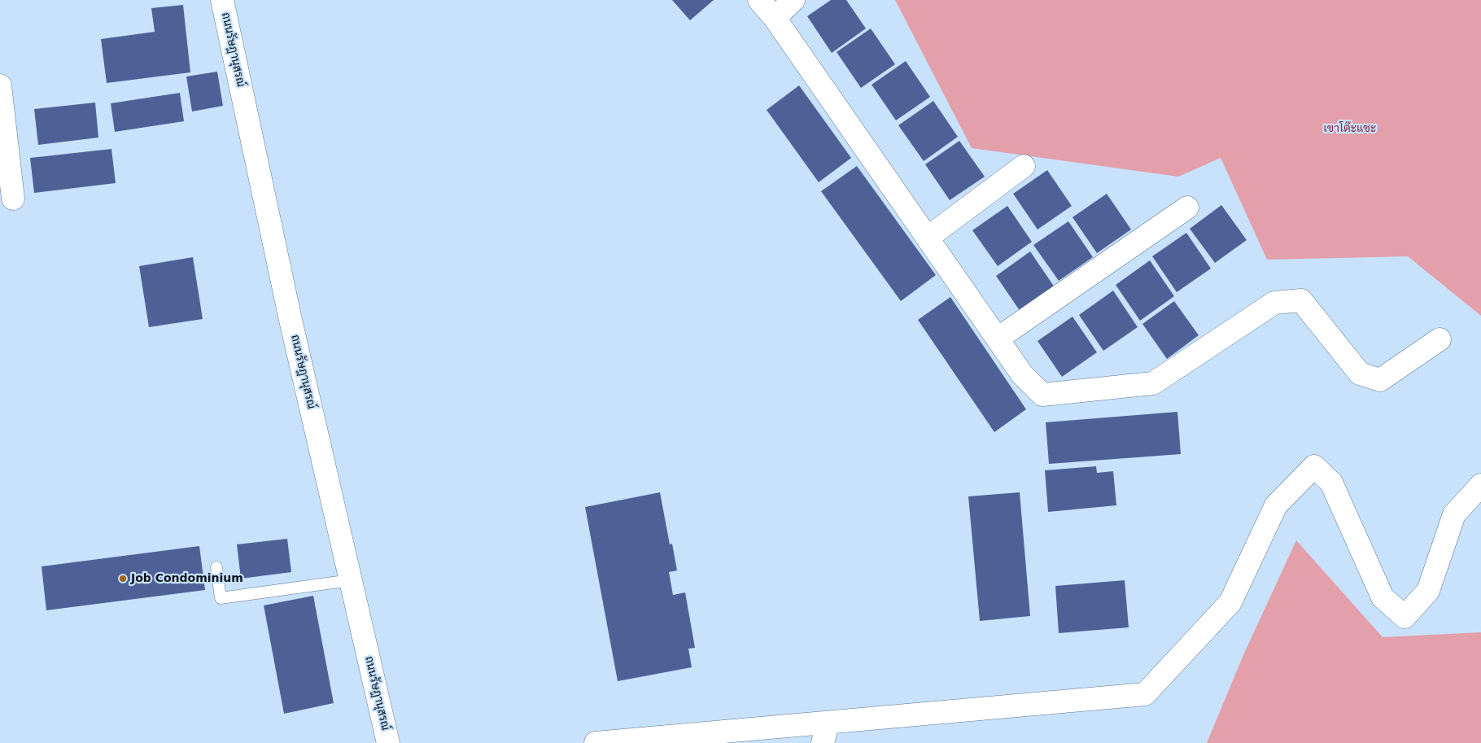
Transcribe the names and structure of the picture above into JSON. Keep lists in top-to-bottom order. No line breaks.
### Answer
{"streets":{"street":["ถนนรัษฎานุสรณ์"]},"parks":["เขาโต๊ะแซะ"],"places":["Job Condominium"]}
